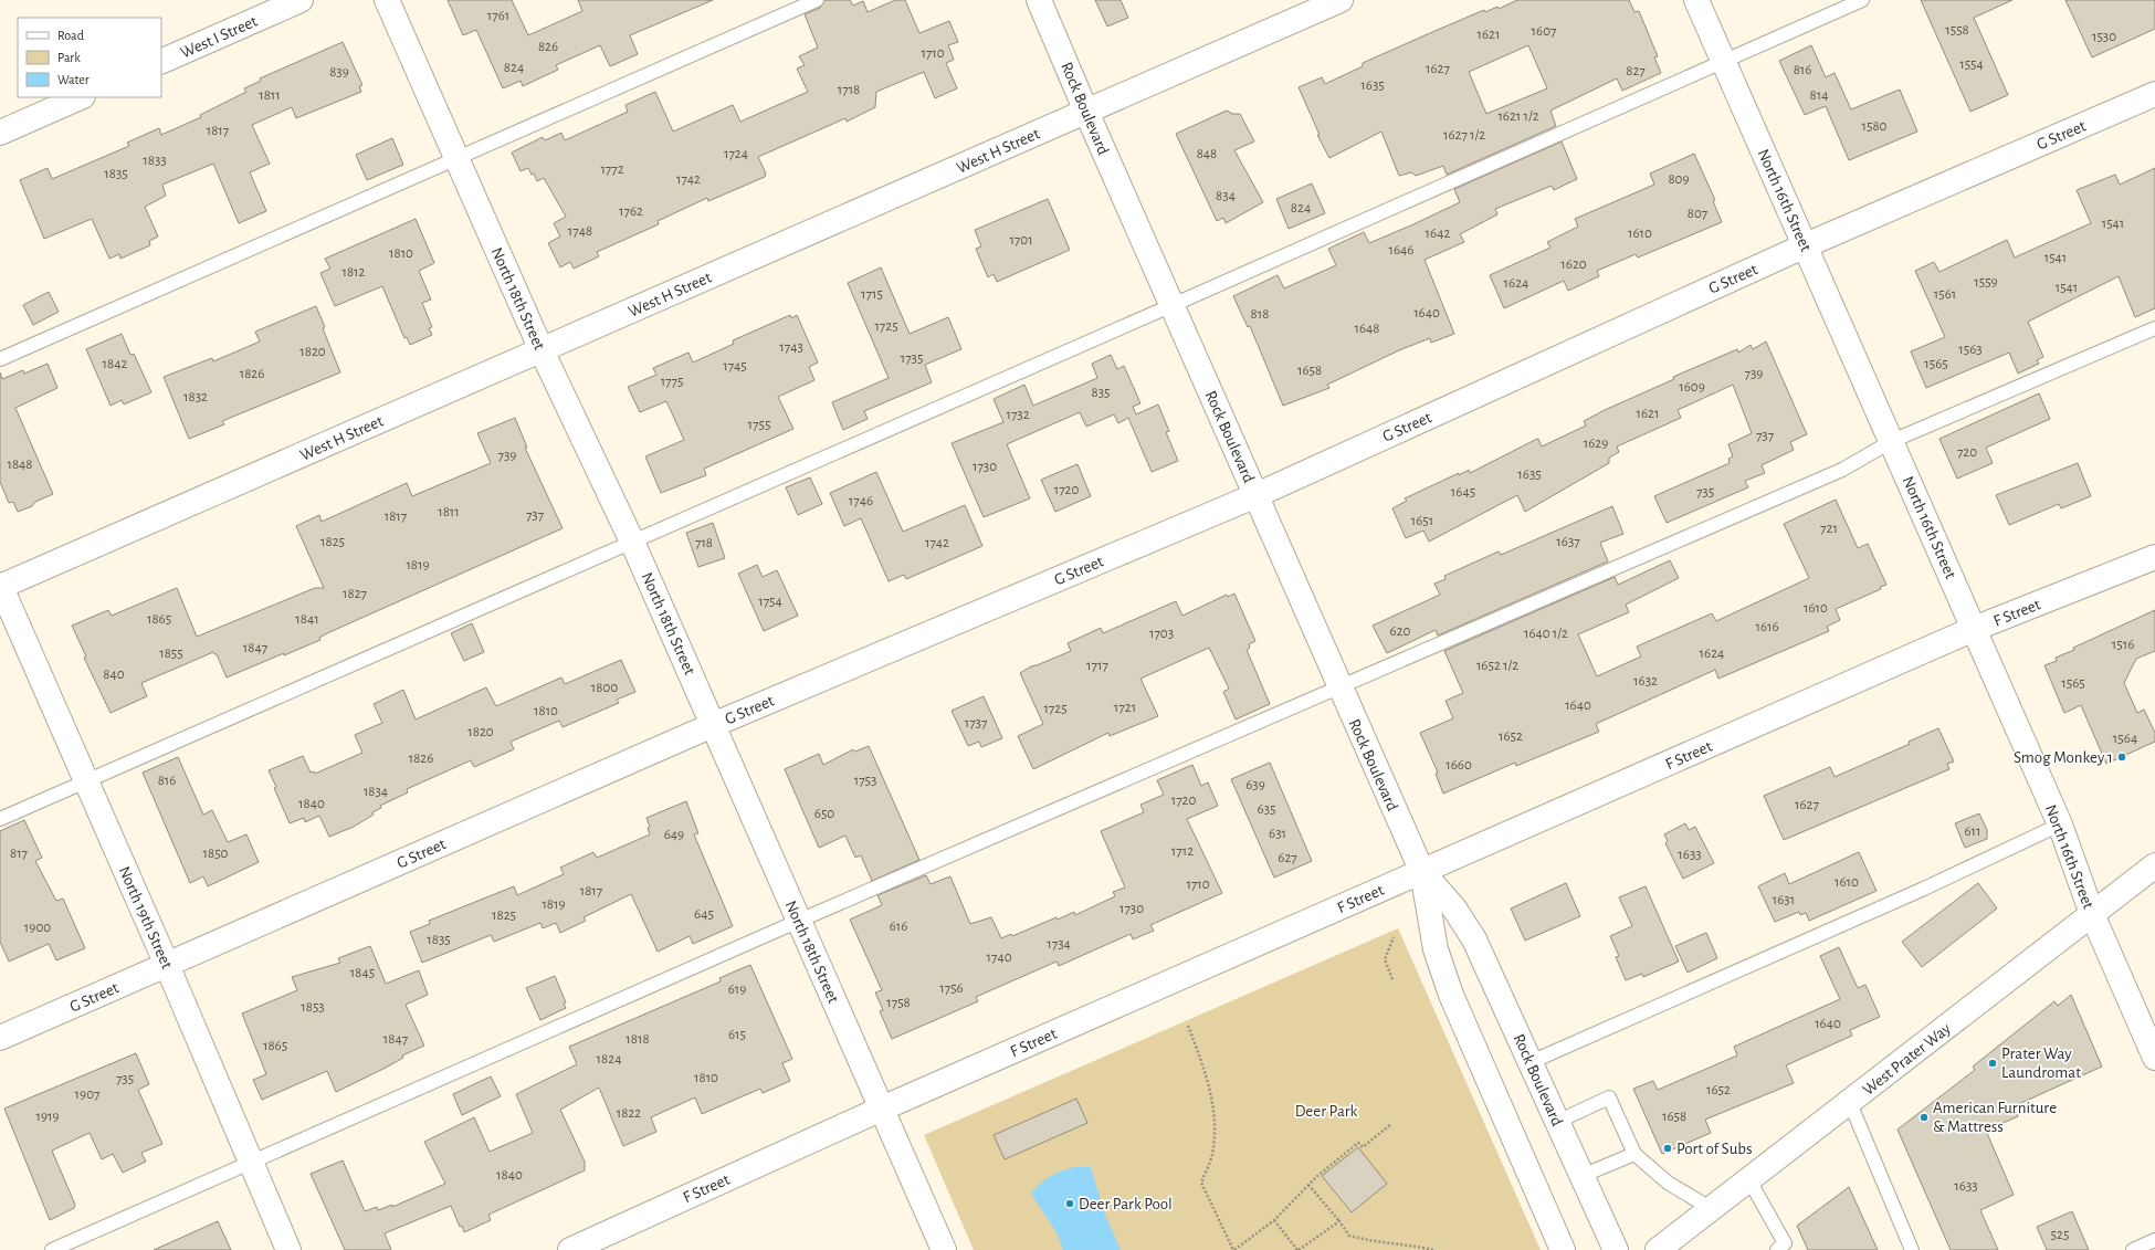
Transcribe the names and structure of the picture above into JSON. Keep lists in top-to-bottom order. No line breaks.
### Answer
{"streets":{"street":["West I Street","Rock Boulevard","G Street","West H Street","North 16th Street","North 18th Street","F Street","North 19th Street","West Prater Way"]},"crossings":[["Rock Boulevard","G Street"],["Rock Boulevard","West H Street"],["Rock Boulevard","F Street"],["G Street","North 16th Street"],["G Street","North 18th Street"],["G Street","North 19th Street"],["West H Street","North 18th Street"],["West H Street","North 19th Street"],["North 16th Street","F Street"],["North 16th Street","West Prater Way"],["North 18th Street","F Street"]],"parks":["Deer Park"],"places":["Smog Monkey 1","Prater Way Laundromat","American Furniture & Mattress","Port of Subs","Deer Park Pool"],"house_numbers":["1761","1558","1607","1621","1530","826","1710","1554","824","1627","816","827","839","1635","1718","1811","814","1621 1/2","1580","1817","1627 1/2","1724","848","1833","1772","1835","1742","809","834","824","1762","807","1541","1748","1642","1610","1701","1646","1810","1541","1620","1812","1559","1624","1541","1715","1561","1640","818","1725","1648","1743","1563","1820","1735","1842","1565","1745","1658","1826","739","1775","1609","835","1832","1621","1732","1755","737","1629","720","739","1848","1730","1635","1720","1645","735","1746","1811","737","1817","1651","721","1825","1637","718","1742","1819","1827","1754","1610","1865","1841","1616","620","1703","1640 1/2","1516","1847","1855","1624","1717","1652 1/2","840","1632","1565","1800","1640","1721","1725","1810","1737","1820","1652","1564","1826","1660","816","1753","639","1834","1720","1840","1627","635","650","611","631","649","1712","817","1850","1633","627","1610","1710","1817","1631","1819","1730","645","1825","616","1900","1835","1734","1740","1845","1756","619","1758","1853","1640","615","1847","1818","1865","1824","1810","735","1652","1907","1822","1919","1658","1840","1633","525"],"legend":["Road","Park","Water"]}
